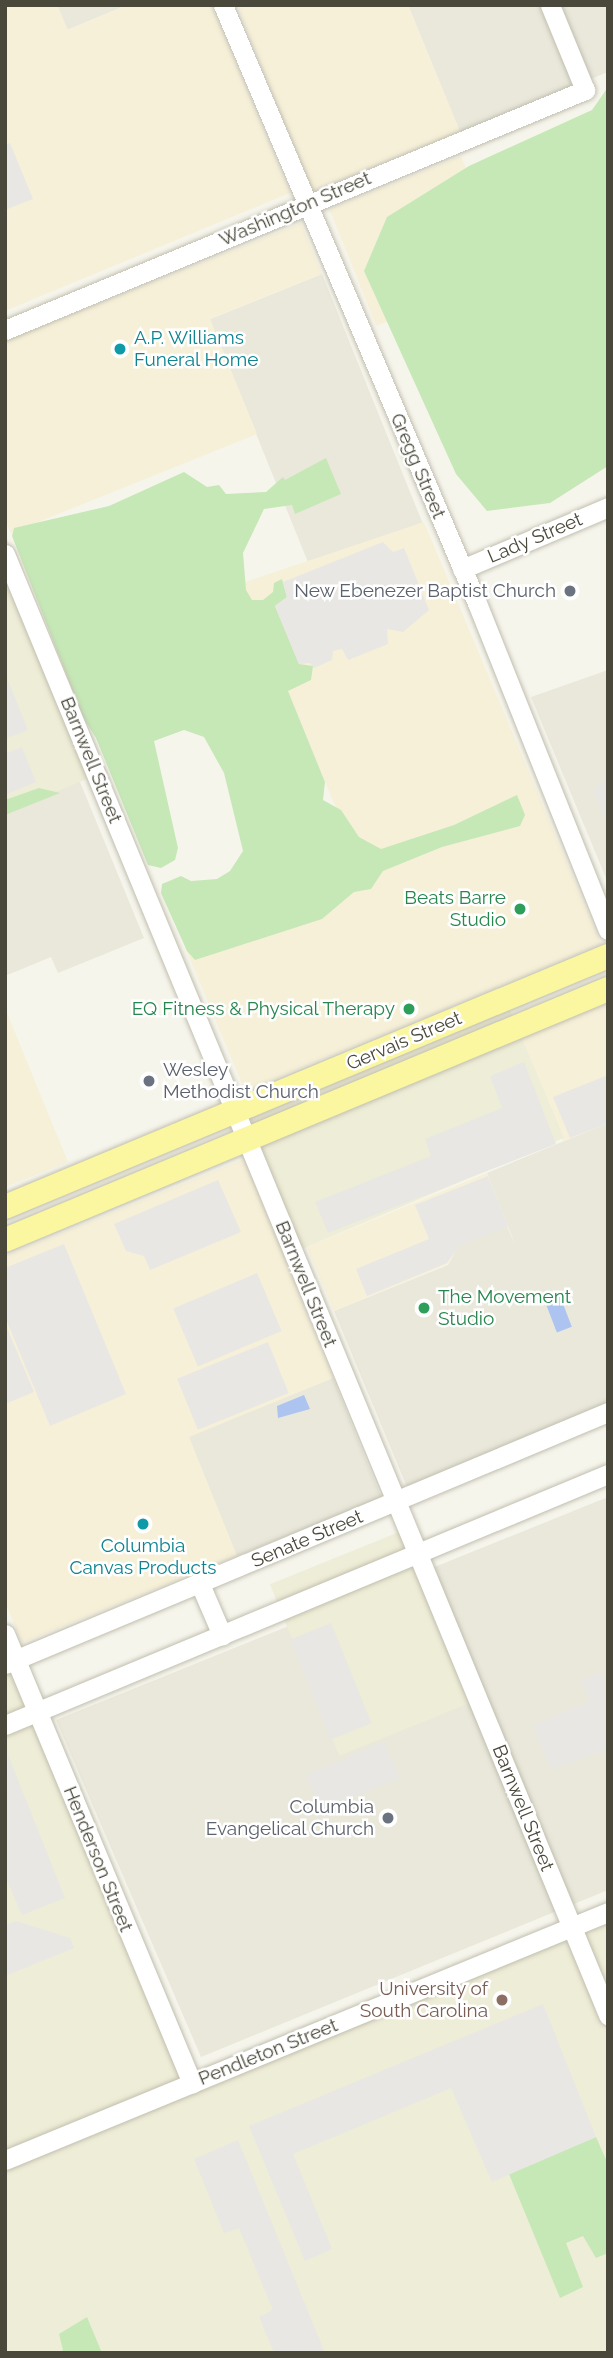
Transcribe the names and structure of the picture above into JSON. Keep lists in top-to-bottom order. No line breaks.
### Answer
{"streets":{"main road":["Gervais Street"],"street":["Washington Street","Gregg Street","Lady Street","Barnwell Street","Senate Street","Henderson Street","Pendleton Street"]},"crossings":[["Washington Street","Gregg Street"],["Gregg Street","Lady Street"],["Barnwell Street","Gervais Street"],["Barnwell Street","Senate Street"],["Barnwell Street","Pendleton Street"],["Senate Street","Henderson Street"],["Henderson Street","Pendleton Street"]],"places":["A.P. Williams Funeral Home","New Ebenezer Baptist Church","Beats Barre Studio","EQ Fitness & Physical Therapy","Wesley Methodist Church","The Movement Studio","Columbia Canvas Products","Columbia Evangelical Church","University of South Carolina"]}
